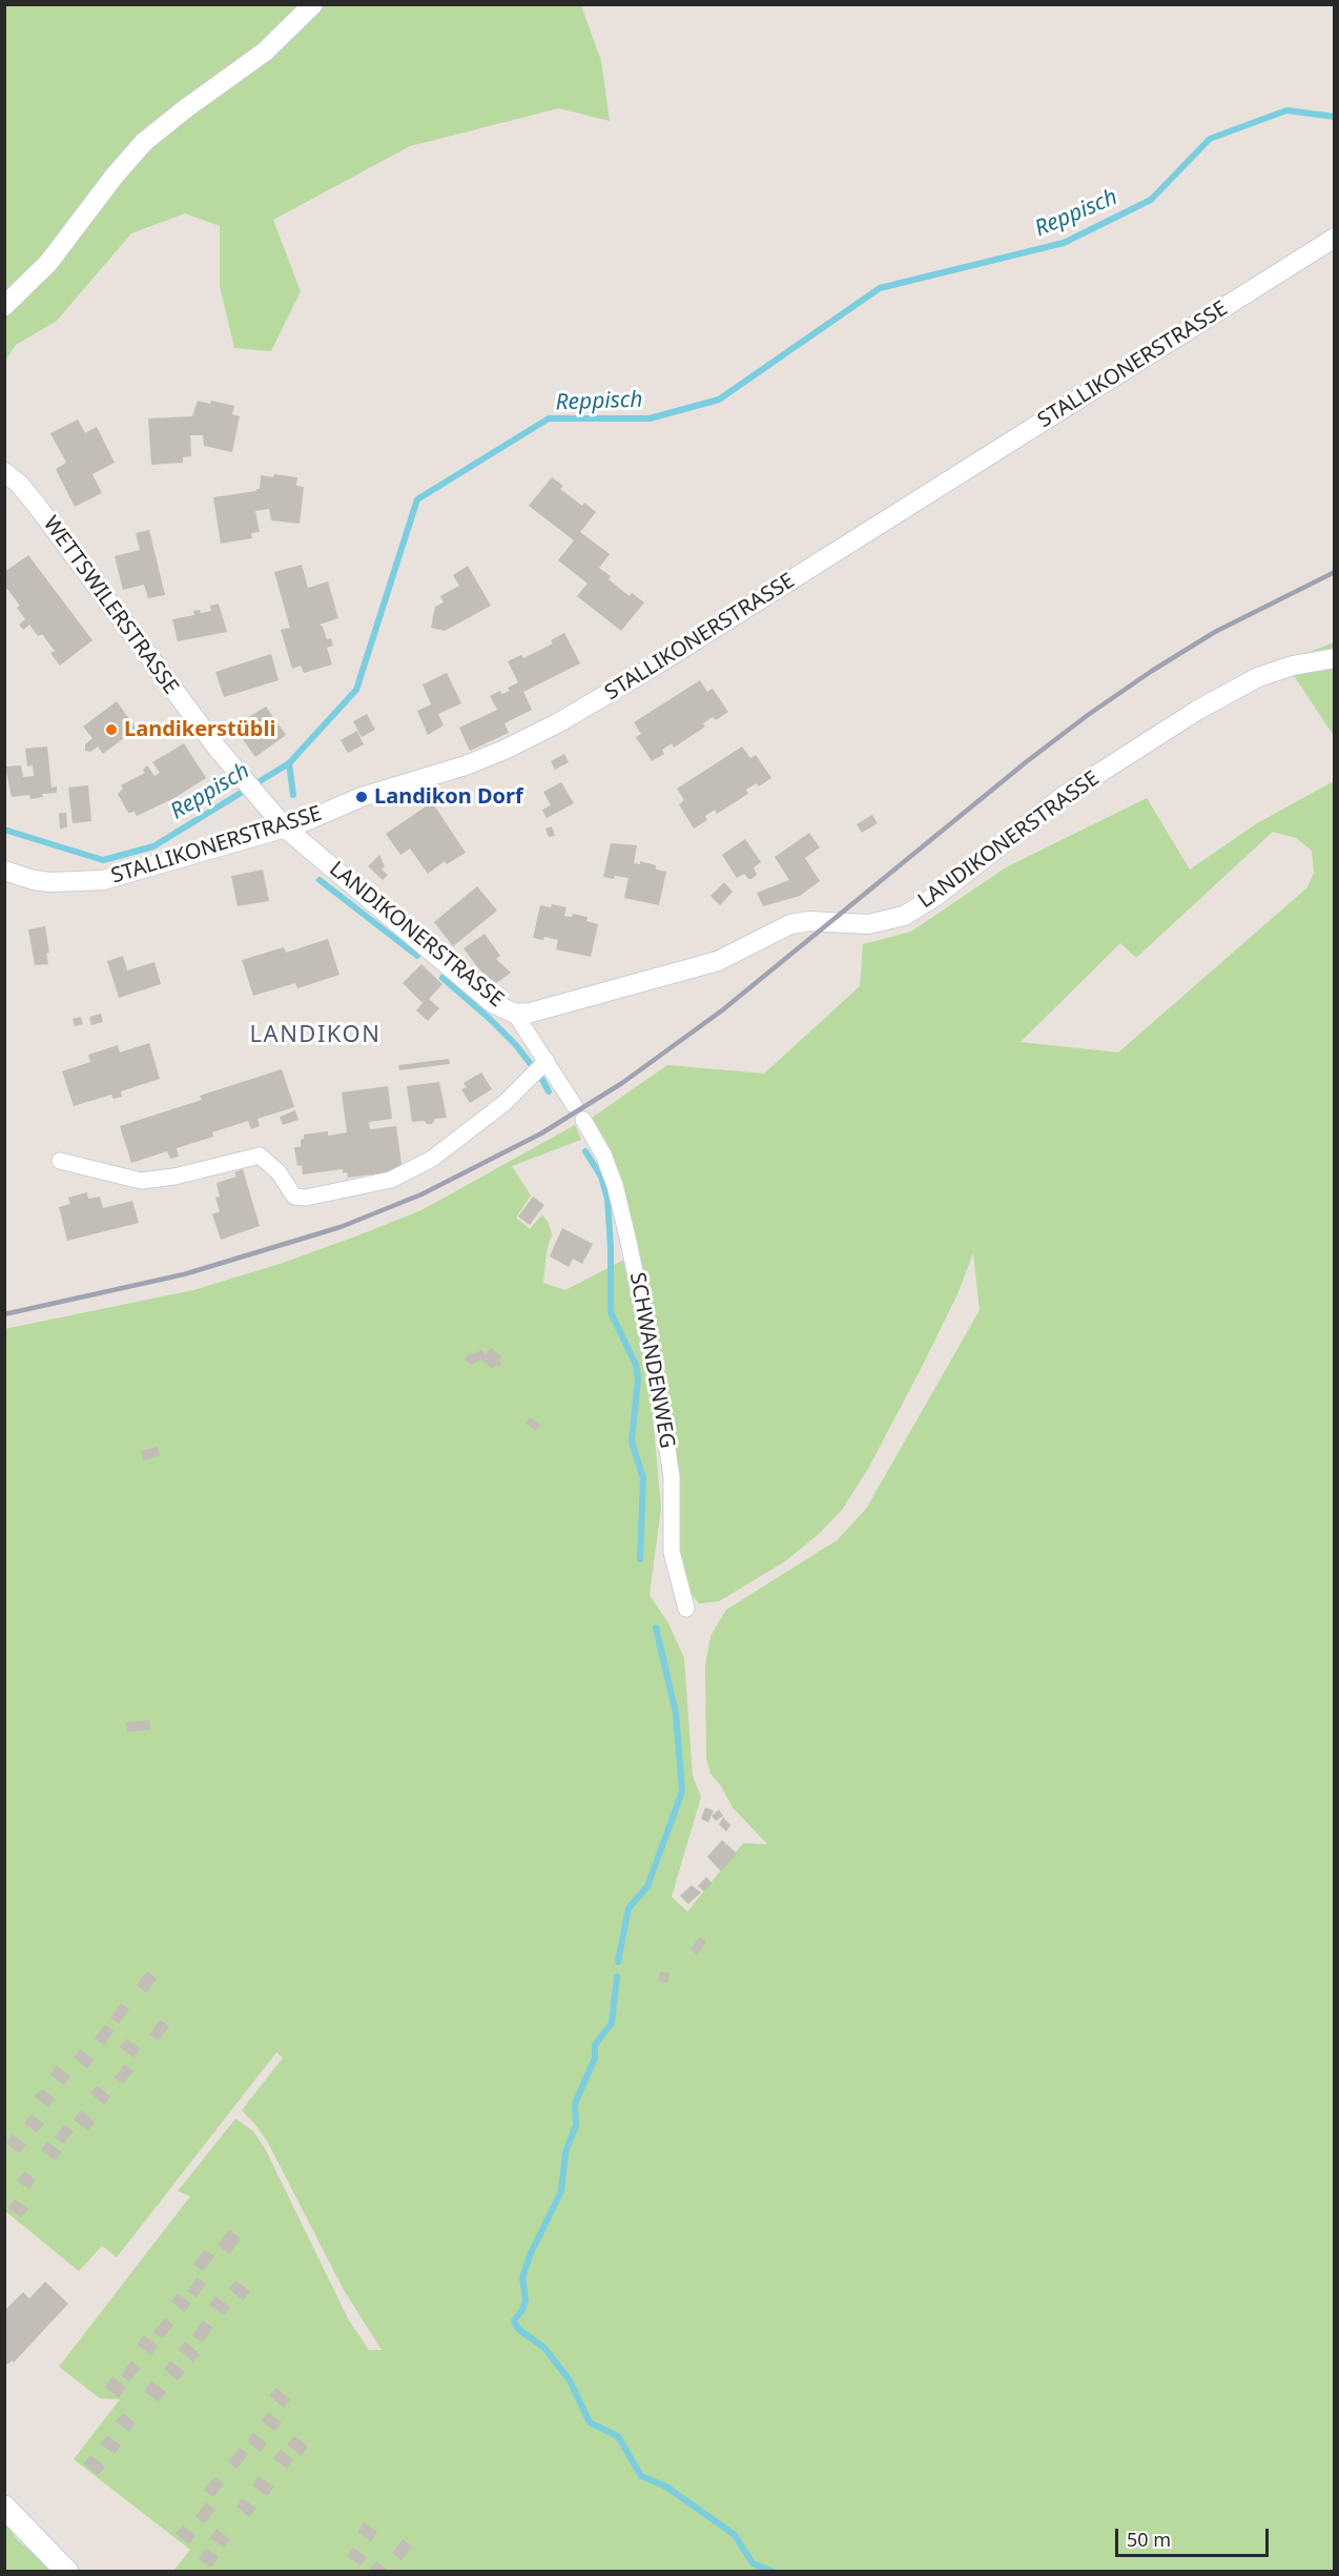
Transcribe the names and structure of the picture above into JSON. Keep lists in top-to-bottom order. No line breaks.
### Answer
{"streets":{"street":["STALLIKONERSTRASSE","WETTSWILERSTRASSE","LANDIKONERSTRASSE","SCHWANDENWEG"]},"crossings":[["STALLIKONERSTRASSE","WETTSWILERSTRASSE"],["STALLIKONERSTRASSE","LANDIKONERSTRASSE"],["WETTSWILERSTRASSE","LANDIKONERSTRASSE"]],"districts":["LANDIKON"],"water":["Reppisch"],"places":["Landikerstübli","Landikon Dorf"],"scale_bar":"50 m"}
